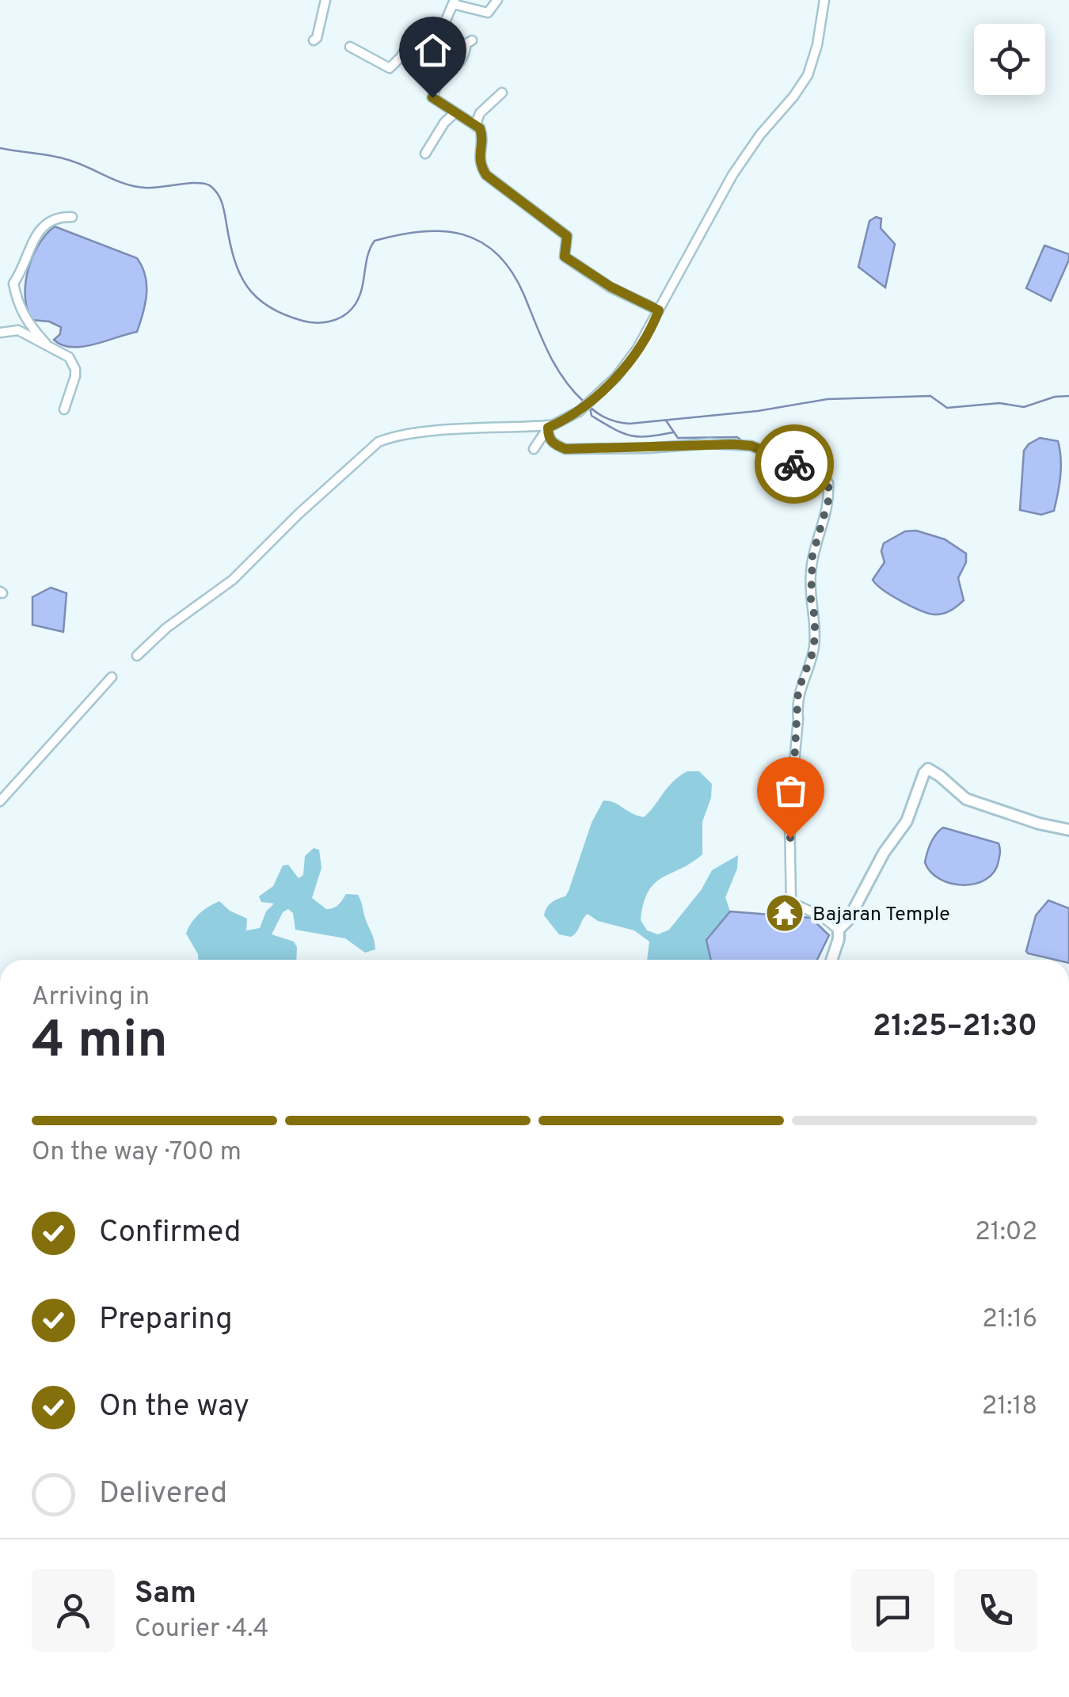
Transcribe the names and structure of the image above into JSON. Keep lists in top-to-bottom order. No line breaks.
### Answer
{"places":{"temple":["Bajaran Temple"]},"page":{"heading":["4 min","Arriving in","21:25–21:30"],"panel":["Sam","Courier · 4.4"],"bar":"On the way · 700 m","list":[["Confirmed","21:02"],["Preparing","21:16"],["On the way","21:18"],"Delivered"]}}
